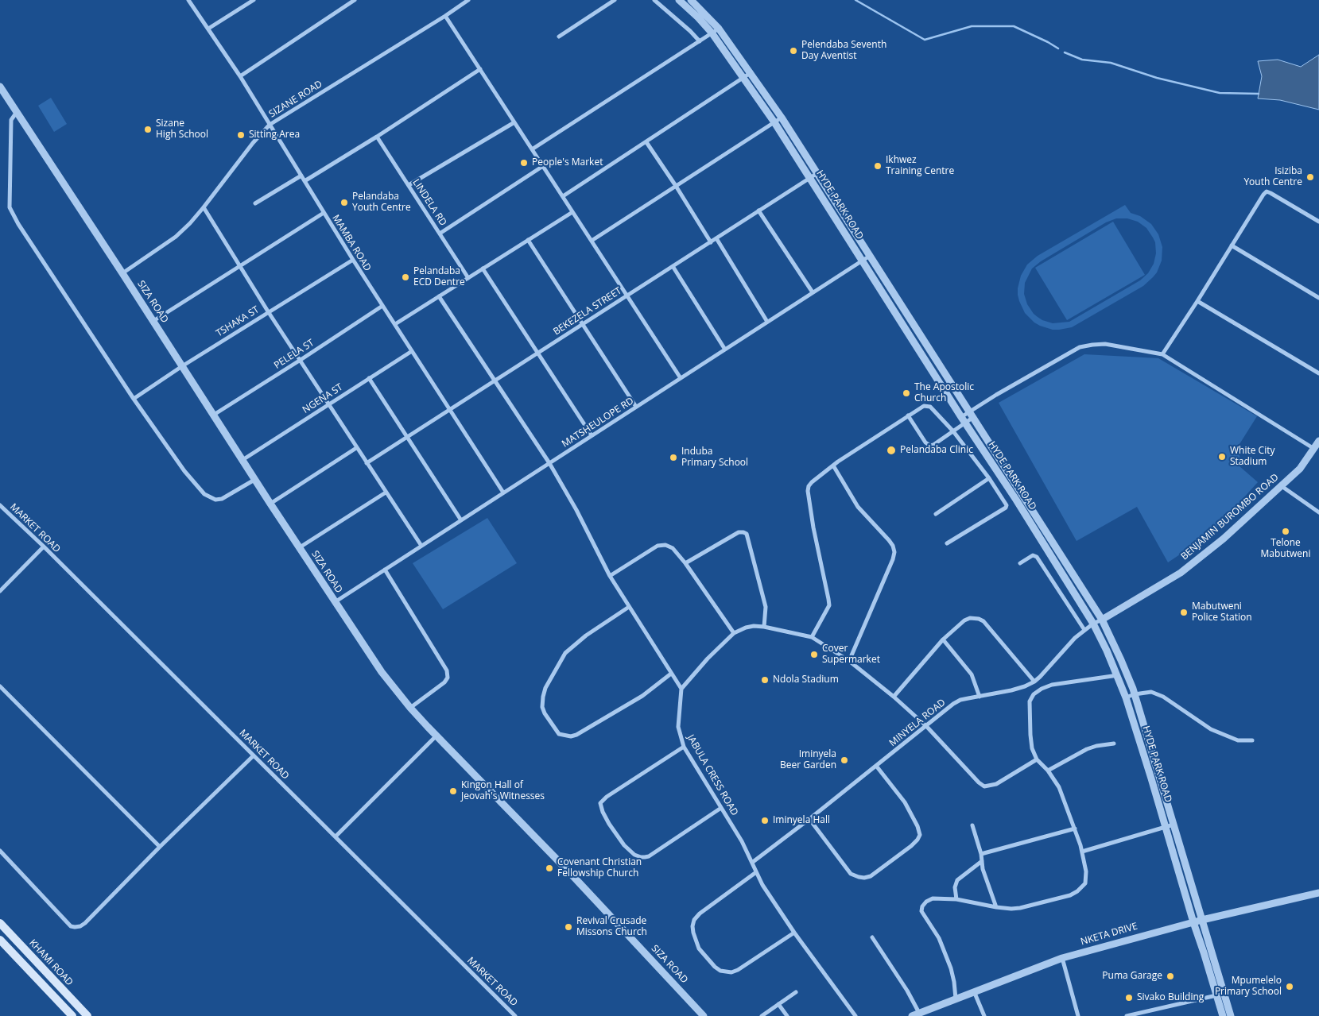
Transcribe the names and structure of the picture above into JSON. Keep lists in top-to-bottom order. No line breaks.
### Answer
{"streets":{"main road":["KHAMI ROAD"],"street":["SIZANE ROAD","LINDELA RD","HYDE PARK ROAD","MAMBA ROAD","SIZA ROAD","BEKEZELA STREET","TSHAKA ST","PELELA ST","NGENA ST","MATSHEULOPE RD","BENJAMIN BUROMBO ROAD","MARKET ROAD","MINYELA ROAD","JABULA CRESS ROAD","NKETA DRIVE"]},"crossings":[["SIZANE ROAD","MAMBA ROAD"],["SIZANE ROAD","SIZA ROAD"],["HYDE PARK ROAD","BEKEZELA STREET"],["HYDE PARK ROAD","MATSHEULOPE RD"],["HYDE PARK ROAD","BENJAMIN BUROMBO ROAD"],["HYDE PARK ROAD","MINYELA ROAD"],["HYDE PARK ROAD","NKETA DRIVE"],["MAMBA ROAD","BEKEZELA STREET"],["MAMBA ROAD","TSHAKA ST"],["MAMBA ROAD","PELELA ST"],["MAMBA ROAD","NGENA ST"],["MAMBA ROAD","MATSHEULOPE RD"],["SIZA ROAD","TSHAKA ST"],["SIZA ROAD","PELELA ST"],["SIZA ROAD","NGENA ST"],["SIZA ROAD","MATSHEULOPE RD"],["BENJAMIN BUROMBO ROAD","MINYELA ROAD"],["MINYELA ROAD","JABULA CRESS ROAD"]],"places":["Pelendaba Seventh Day Aventist","Sizane High School","Sitting Area","People's Market","Ikhwez Training Centre","Isiziba Youth Centre","Pelandaba Youth Centre","Pelandaba ECD Dentre","The Apostolic Church","Pelandaba Clinic","White City Stadium","Induba Primary School","Telone Mabutweni","Mabutweni Police Station","Cover Supermarket","Ndola Stadium","Iminyela Beer Garden","Kingon Hall of Jeovah's Witnesses","Iminyela Hall","Covenant Christian Fellowship Church","Revival Crusade Missons Church","Puma Garage","Mpumelelo Primary School","Sivako Building"]}
